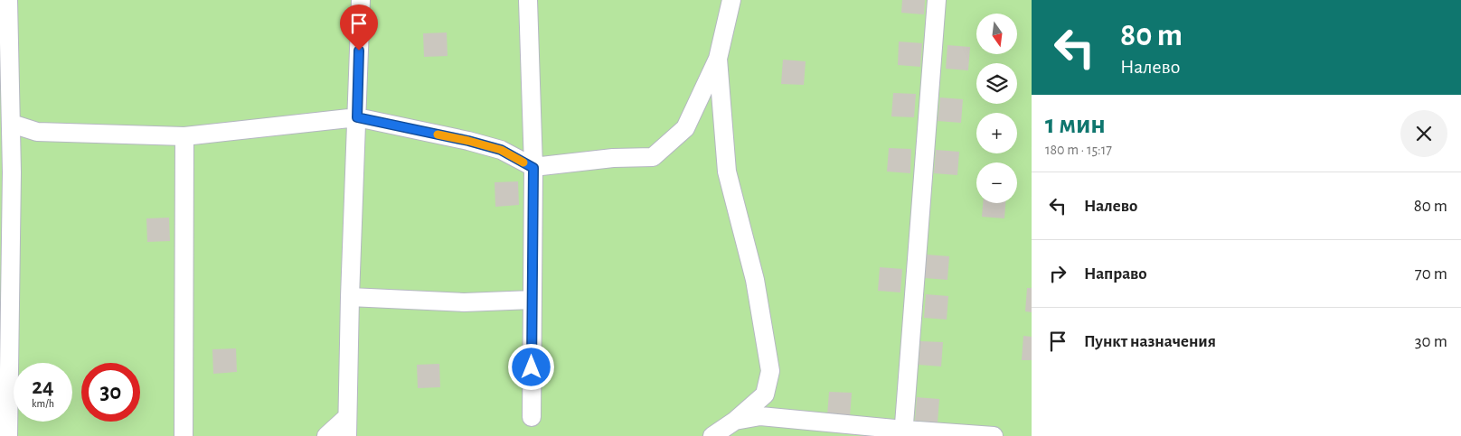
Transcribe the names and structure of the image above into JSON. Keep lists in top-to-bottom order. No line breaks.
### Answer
{"north":"bottom","page":{"turn":["80 m","Налево"],"map_buttons":["+","−"],"heading":["1 мин","180 m · 15:17"],"list":[{"name":"Налево","value":"80 m"},{"name":"Направо","value":"70 m"},{"name":"Пункт назначения","value":"30 m"}],"speed":"24 km/h","limit":"30"}}
